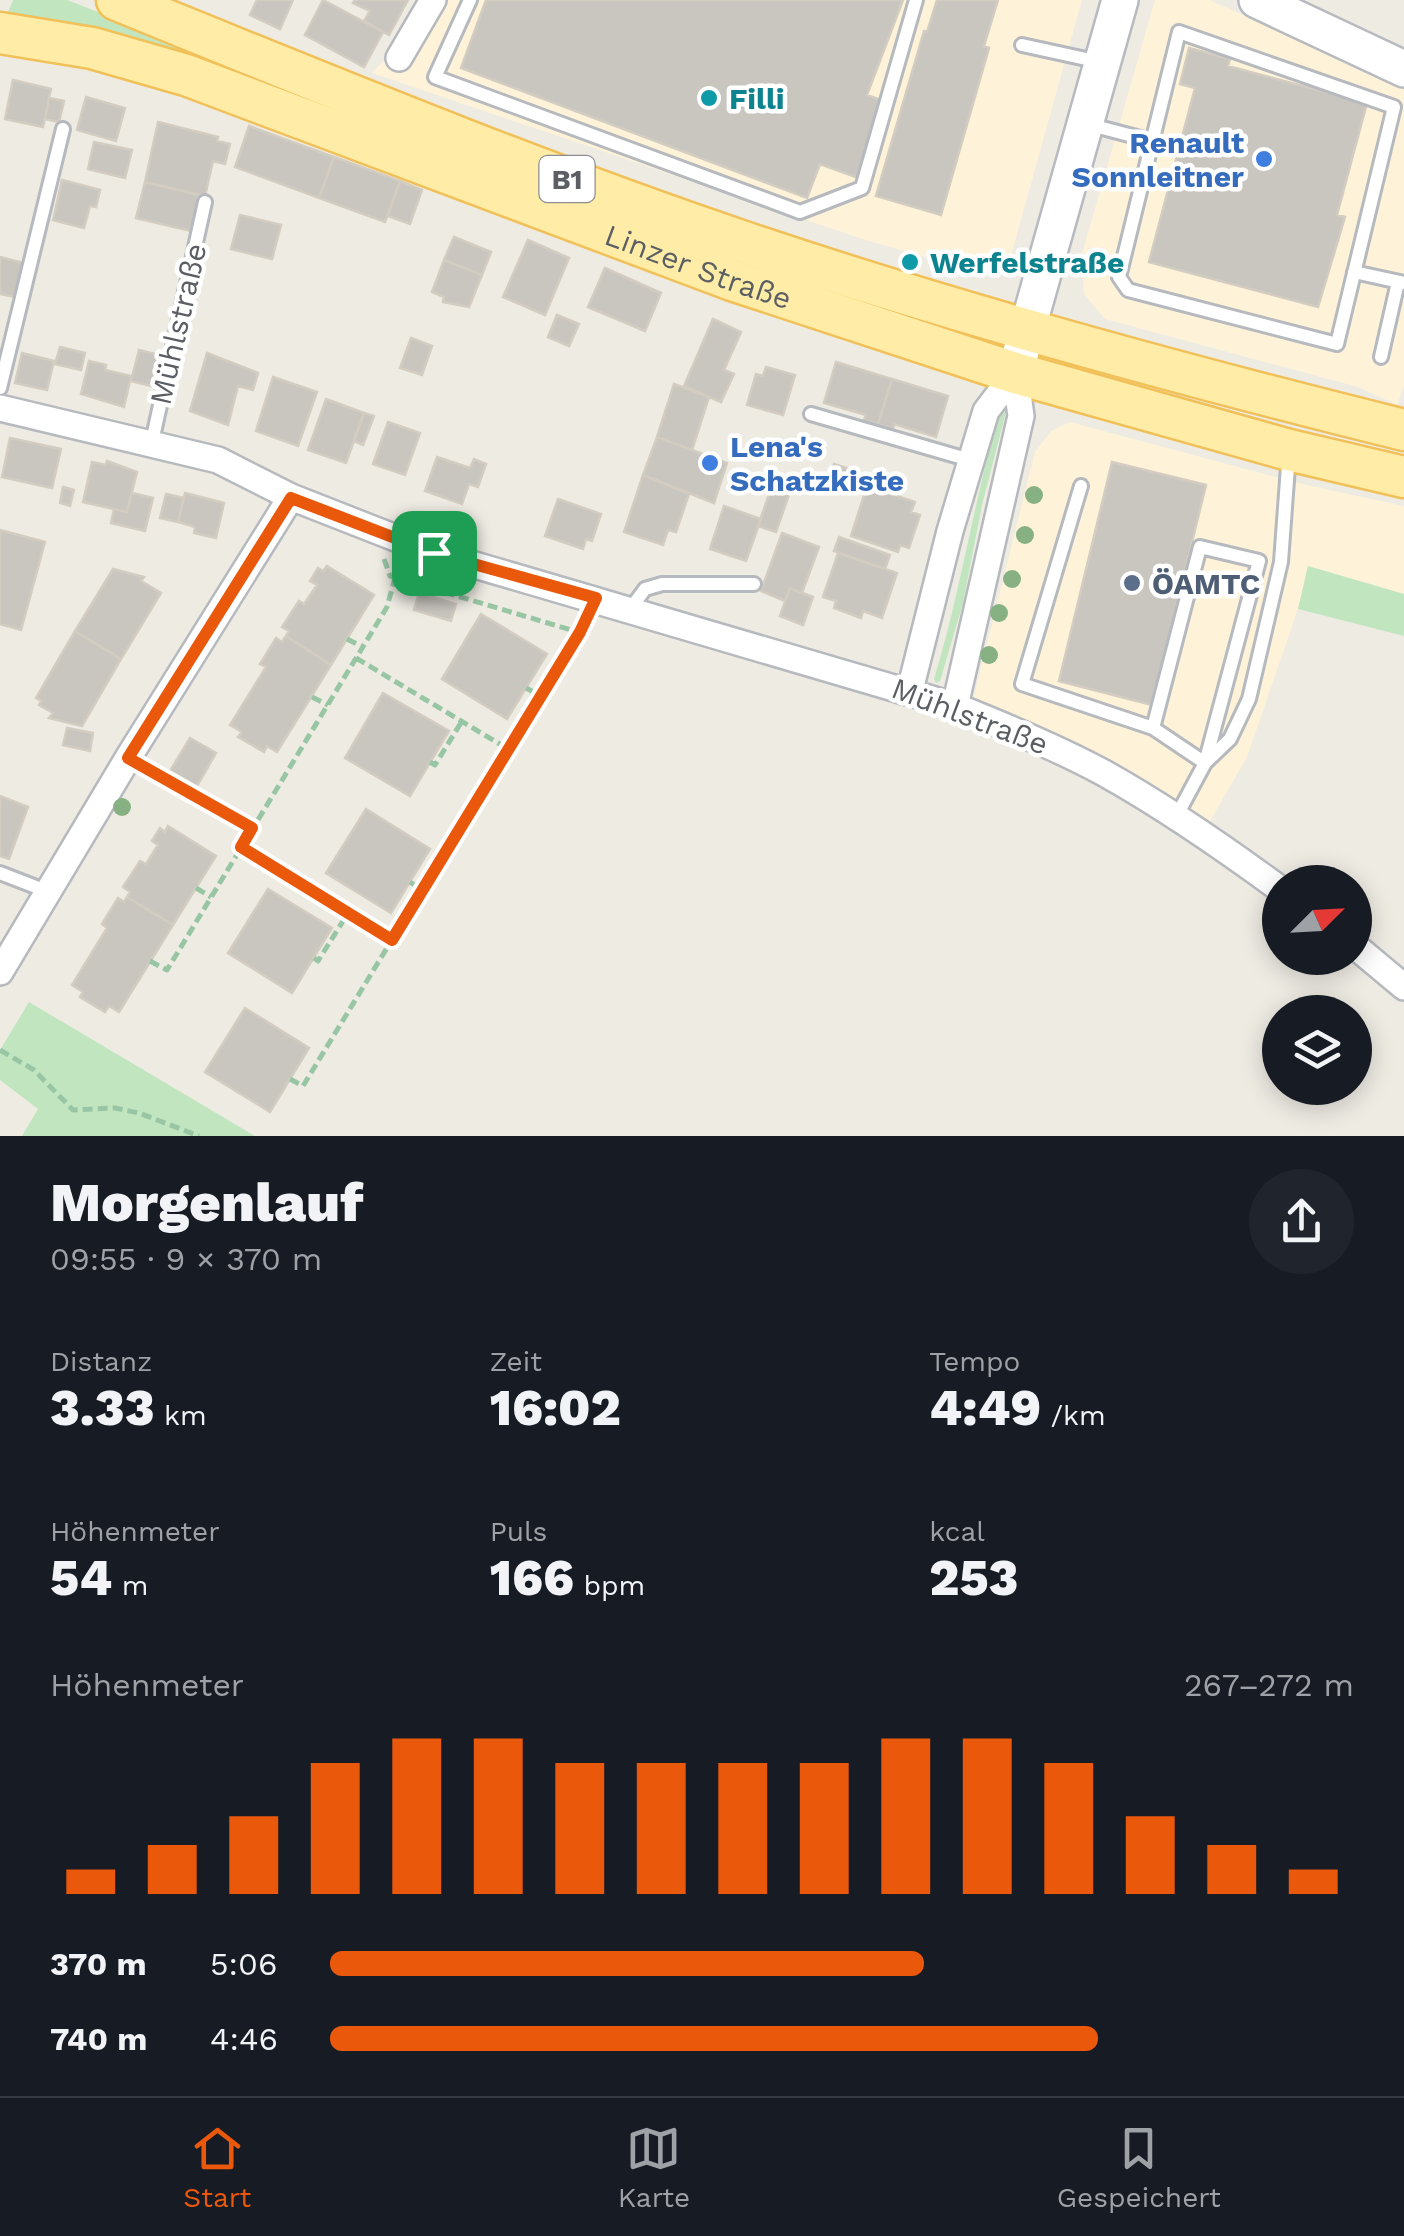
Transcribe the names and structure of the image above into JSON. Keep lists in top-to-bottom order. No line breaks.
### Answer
{"streets":{"main road":["B1","Linzer Straße"],"street":["Mühlstraße"]},"places":["Filli","Renault Sonnleitner","Werfelstraße","Lena's Schatzkiste","ÖAMTC"],"north":"top right","page":{"heading":["Morgenlauf","09:55 · 9 × 370 m"],"stats":[["Distanz","3.33 km"],["Zeit","16:02"],["Tempo","4:49 /km"],["Höhenmeter","54 m"],["Puls","166 bpm"],["kcal","253"]],"chart":["Höhenmeter","267–272 m"],"list":[{"name":"370 m","note":"5:06"},{"name":"740 m","note":"4:46"}],"tabs":["Start","Karte","Gespeichert"]}}
